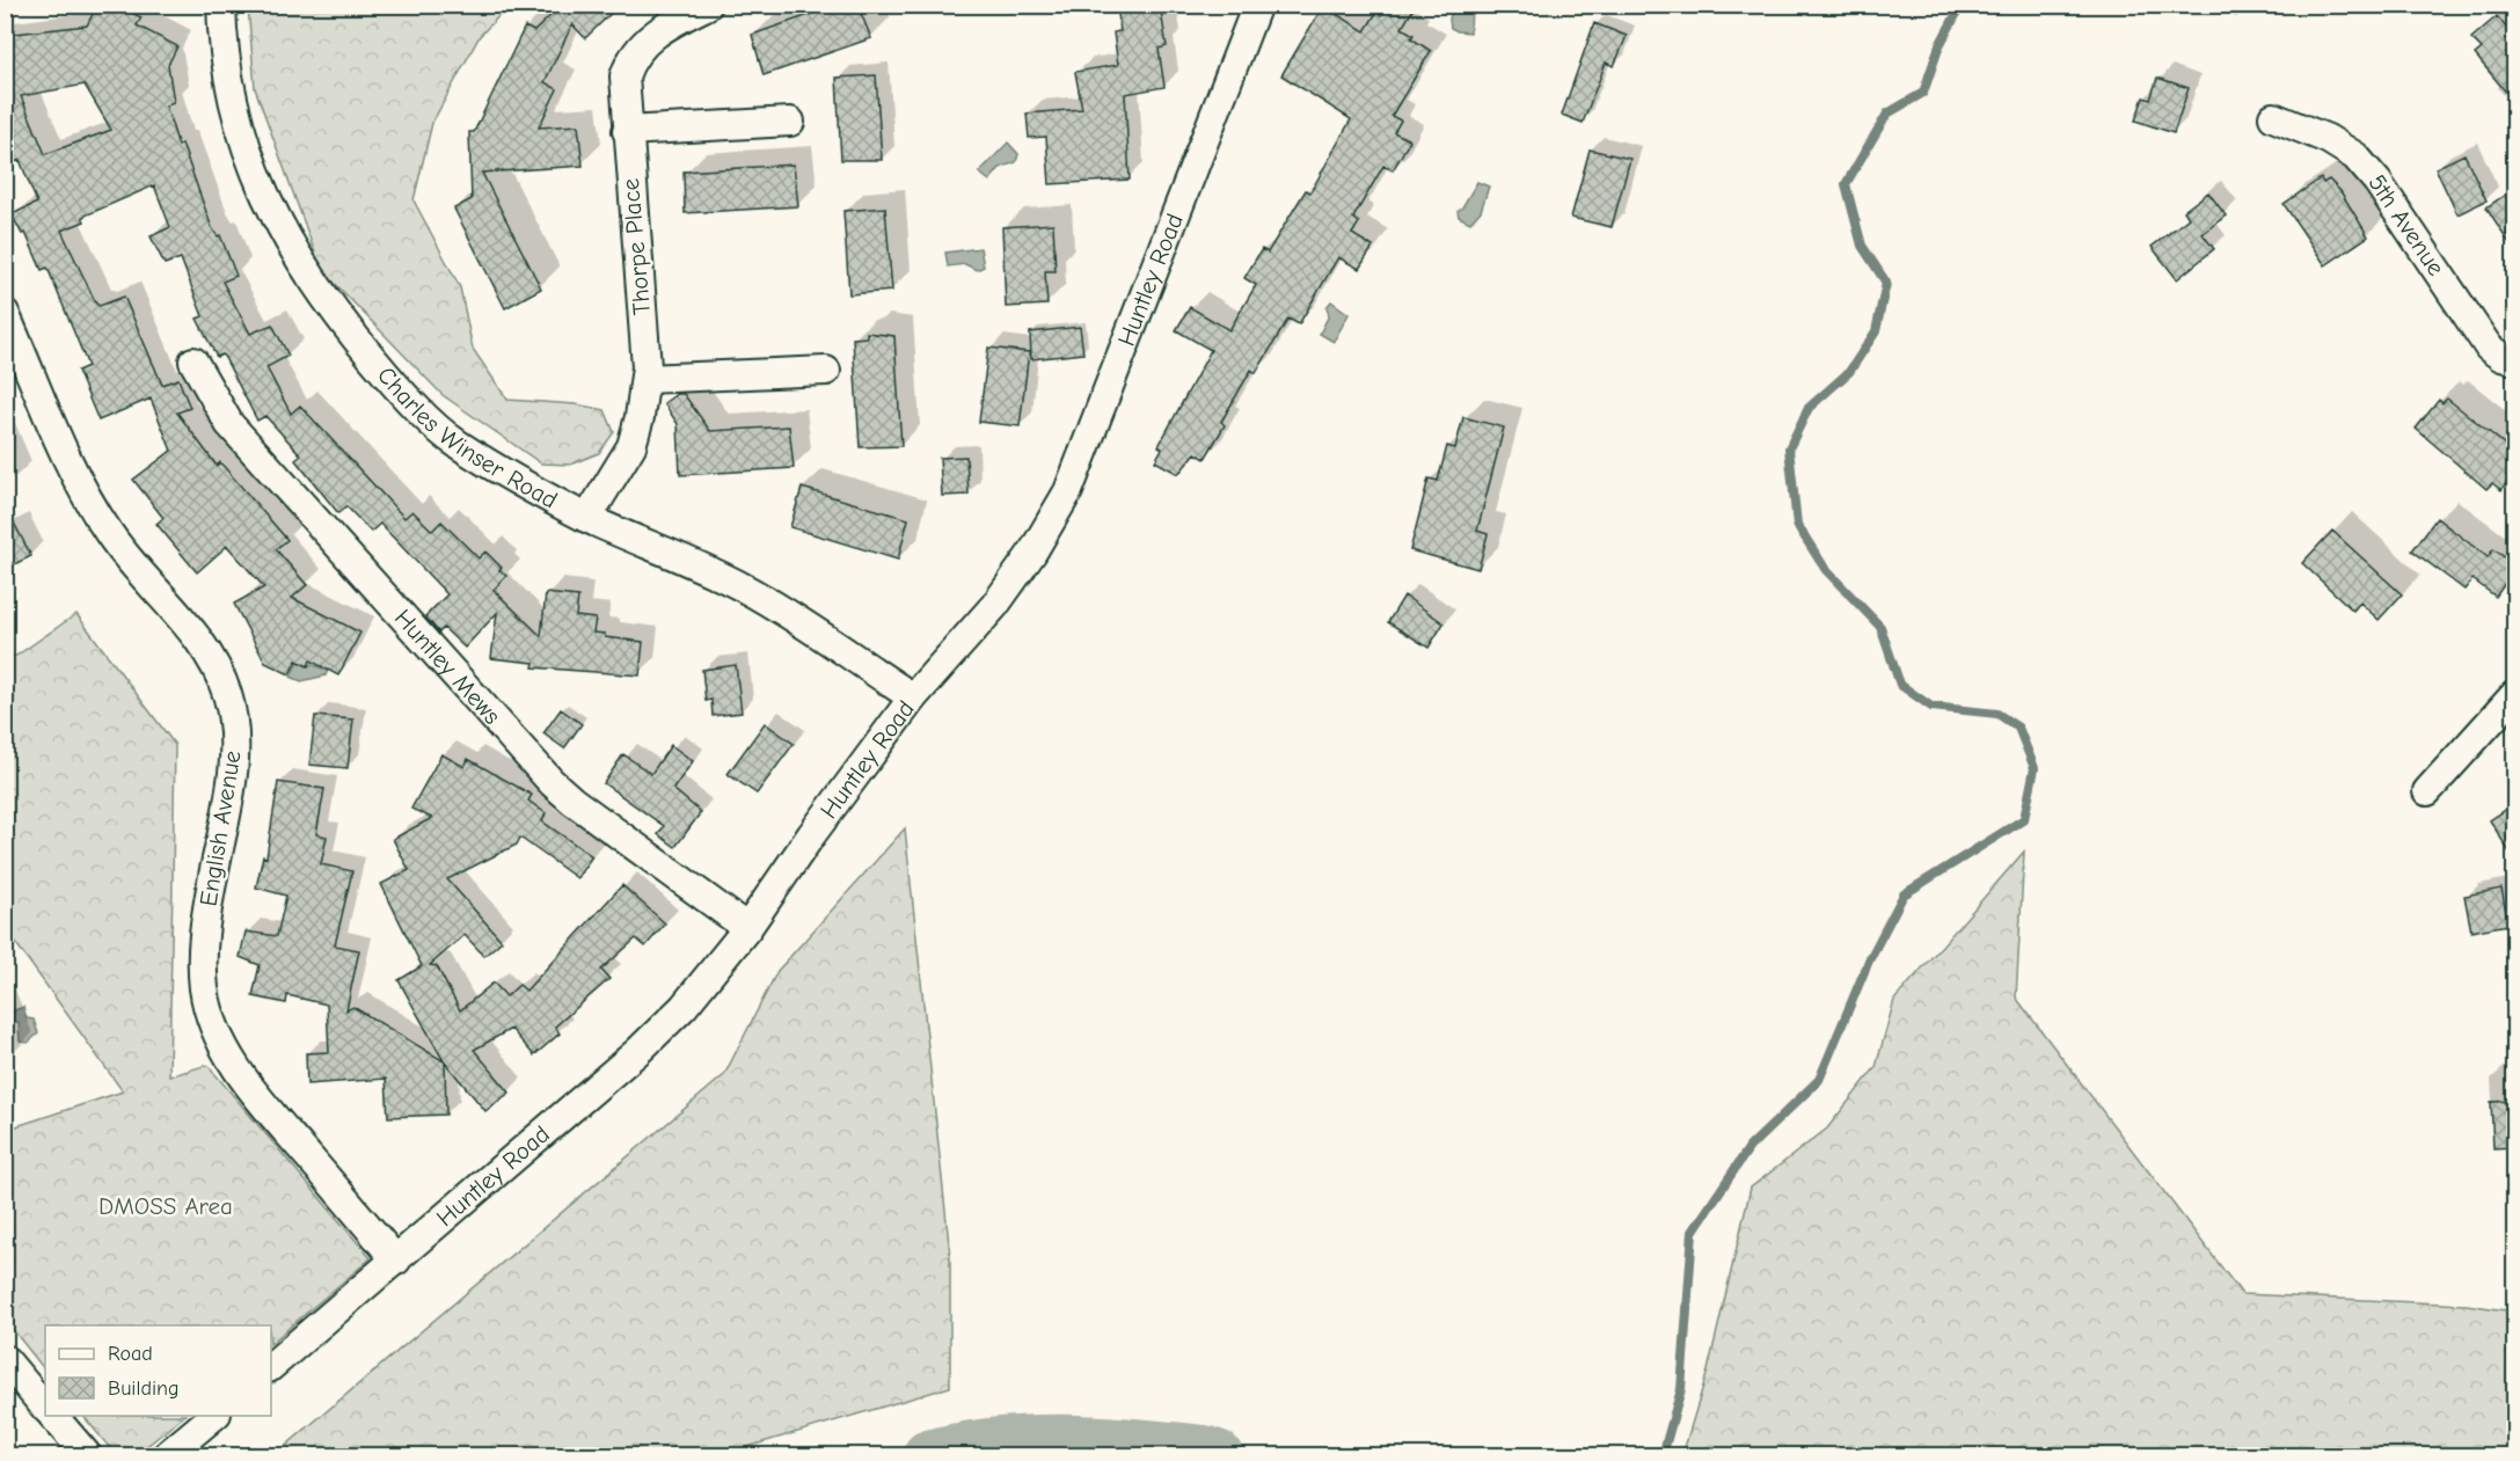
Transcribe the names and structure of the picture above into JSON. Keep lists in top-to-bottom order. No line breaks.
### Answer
{"streets":{"street":["5th Avenue","Thorpe Place","Huntley Road","Charles Winser Road","Huntley Mews","English Avenue"]},"crossings":[["Thorpe Place","Charles Winser Road"],["Huntley Road","Charles Winser Road"],["Huntley Road","Huntley Mews"],["Huntley Road","English Avenue"]],"parks":["DMOSS Area"],"legend":["Road","Building"]}
